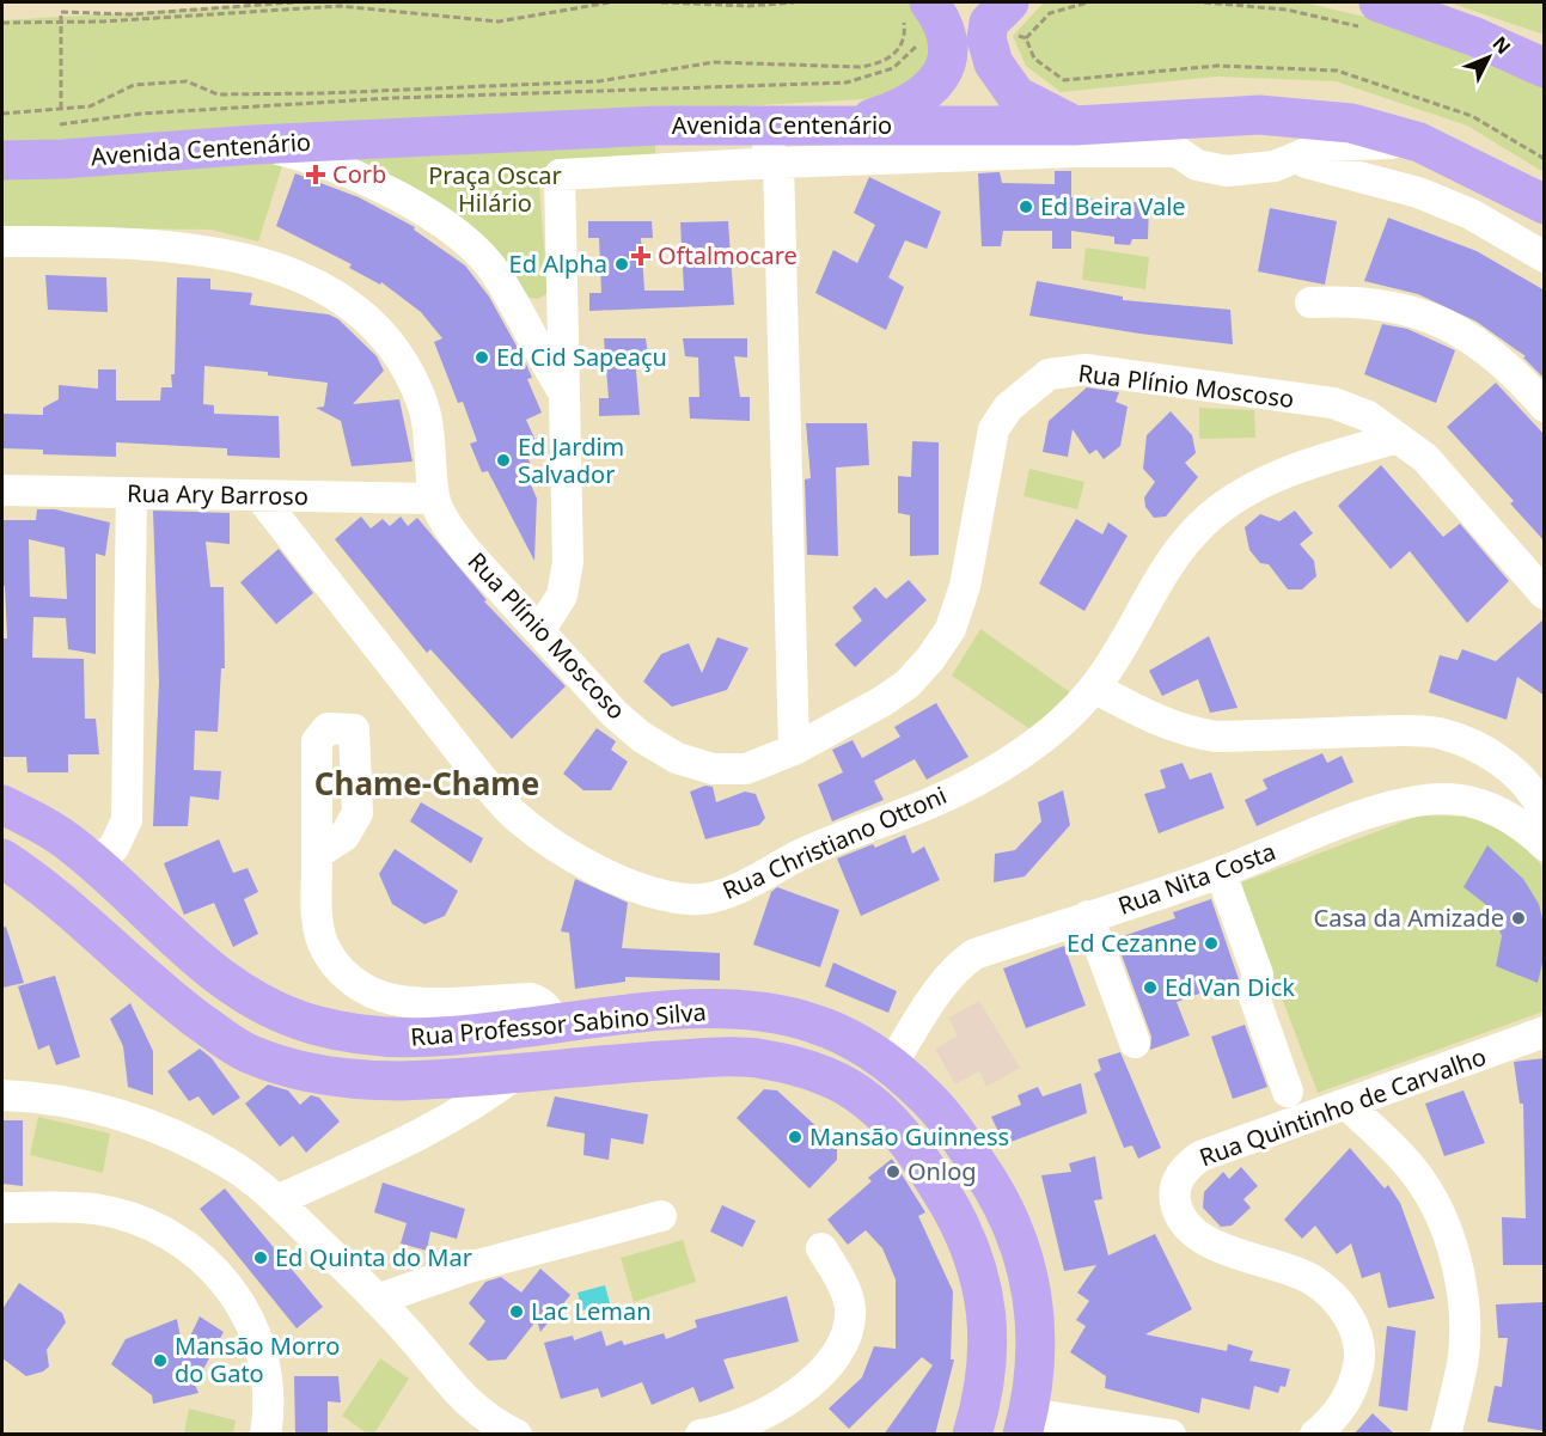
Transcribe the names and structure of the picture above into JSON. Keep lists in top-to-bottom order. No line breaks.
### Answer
{"streets":{"main road":["Avenida Centenário","Rua Professor Sabino Silva"],"street":["Rua Plínio Moscoso","Rua Ary Barroso","Rua Christiano Ottoni","Rua Nita Costa","Rua Quintinho de Carvalho"]},"crossings":[["Rua Plínio Moscoso","Rua Ary Barroso"],["Rua Plínio Moscoso","Rua Christiano Ottoni"],["Rua Ary Barroso","Rua Christiano Ottoni"],["Rua Nita Costa","Rua Professor Sabino Silva"]],"districts":["Chame-Chame"],"parks":["Praça Oscar Hilário"],"places":{"health":["Corb","Oftalmocare"],"other":["Ed Beira Vale","Ed Alpha","Ed Cid Sapeaçu","Ed Jardim Salvador","Casa da Amizade","Ed Cezanne","Ed Van Dick","Mansão Guinness","Onlog","Ed Quinta do Mar","Lac Leman","Mansão Morro do Gato"]},"north":"top right"}
